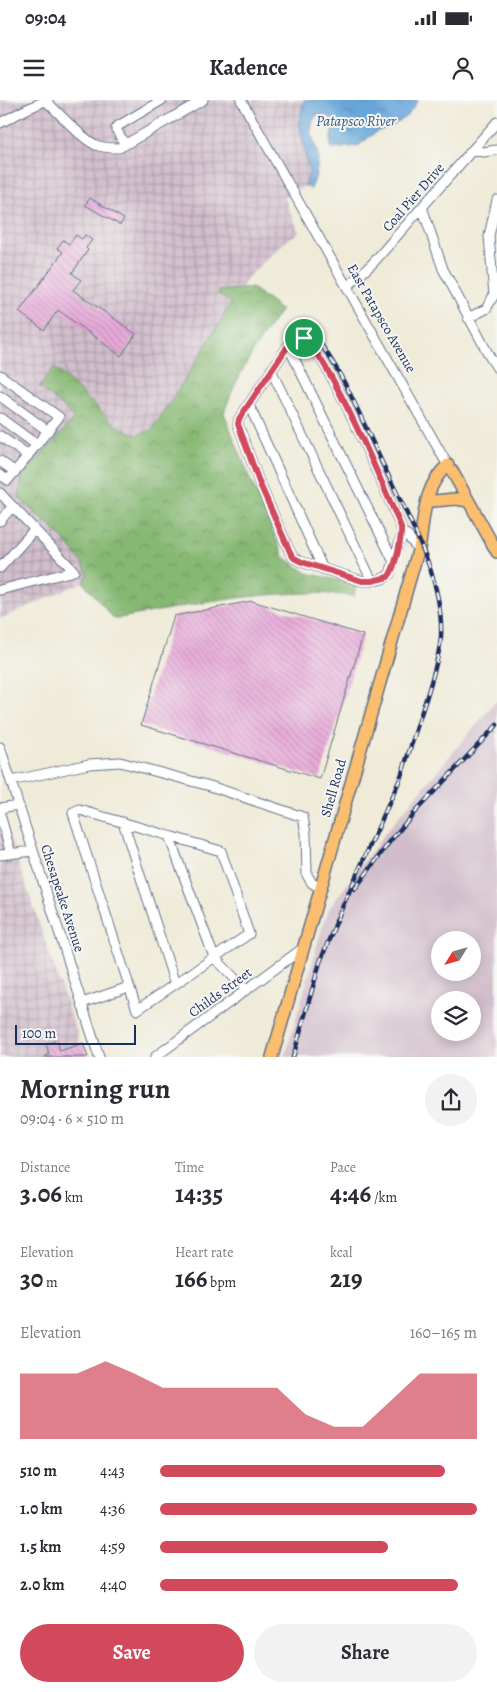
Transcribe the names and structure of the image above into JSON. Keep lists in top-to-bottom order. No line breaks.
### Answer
{"streets":{"main road":["East Patapsco Avenue","Shell Road"],"street":["Coal Pier Drive","Chesapeake Avenue","Childs Street"]},"crossings":[["Coal Pier Drive","East Patapsco Avenue"],["East Patapsco Avenue","Shell Road"],["Shell Road","Childs Street"]],"water":["Patapsco River"],"scale_bar":"100 m","north":"bottom left","page":{"status":"09:04","header":"Kadence","scale":"100 m","heading":["Morning run","09:04 · 6 × 510 m"],"stats":[["Distance","3.06 km"],["Time","14:35"],["Pace","4:46 /km"],["Elevation","30 m"],["Heart rate","166 bpm"],["kcal","219"]],"chart":["Elevation","160–165 m"],"list":[{"name":"510 m","note":"4:43"},{"name":"1.0 km","note":"4:36"},{"name":"1.5 km","note":"4:59"},{"name":"2.0 km","note":"4:40"}],"buttons":["Save","Share"]}}
